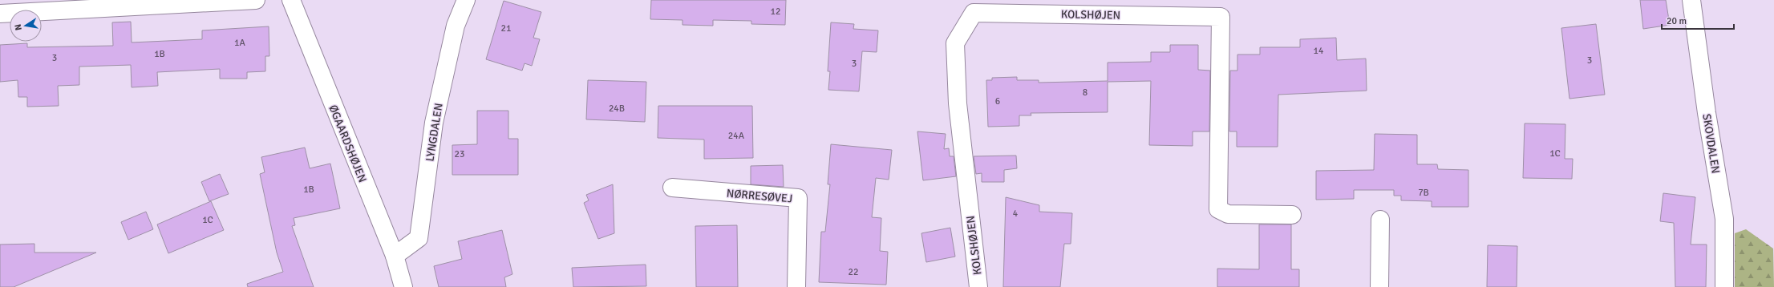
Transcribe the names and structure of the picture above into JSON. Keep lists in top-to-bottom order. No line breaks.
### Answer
{"streets":{"street":["KOLSHØJEN","LYNGDALEN","ØGAARDSHØJEN","SKOVDALEN","NØRRESØVEJ"]},"crossings":[["LYNGDALEN","ØGAARDSHØJEN"]],"house_numbers":["12","21","1A","14","1B","3","3","3","8","6","24B","24A","1C","23","1B","7B","4","1C","22"],"scale_bar":"20 m","north":"left"}
